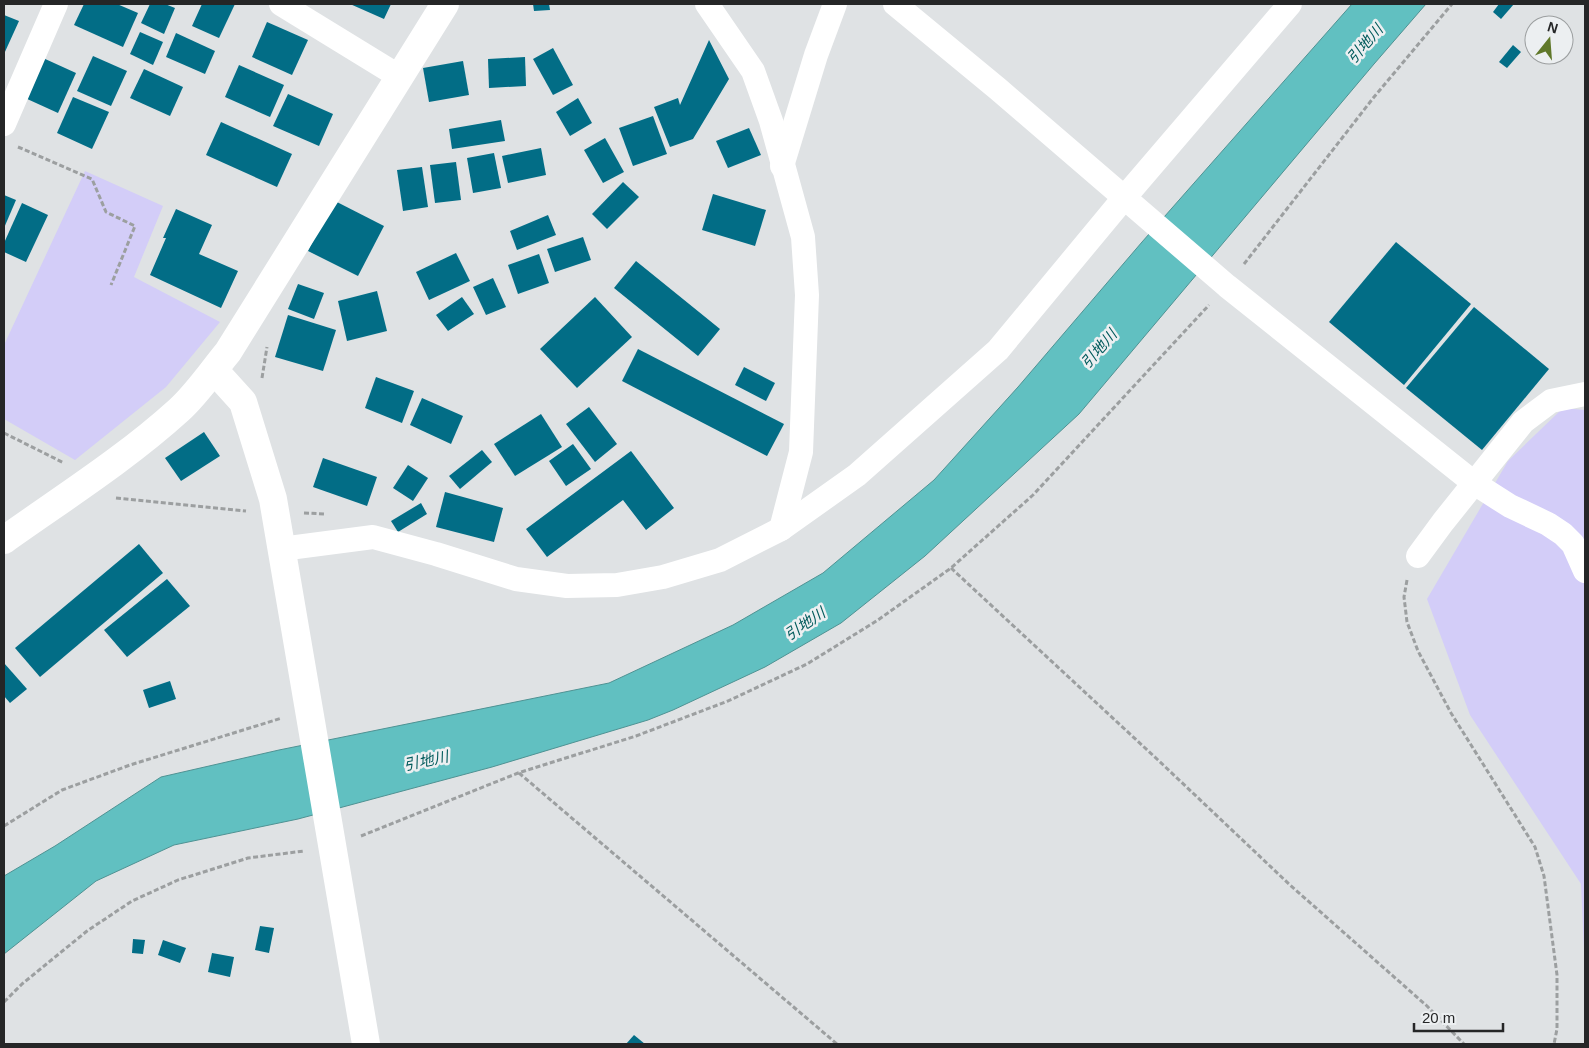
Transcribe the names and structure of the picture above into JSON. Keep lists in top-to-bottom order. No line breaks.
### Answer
{"water":["引地川"],"scale_bar":"20 m","north":"top"}
